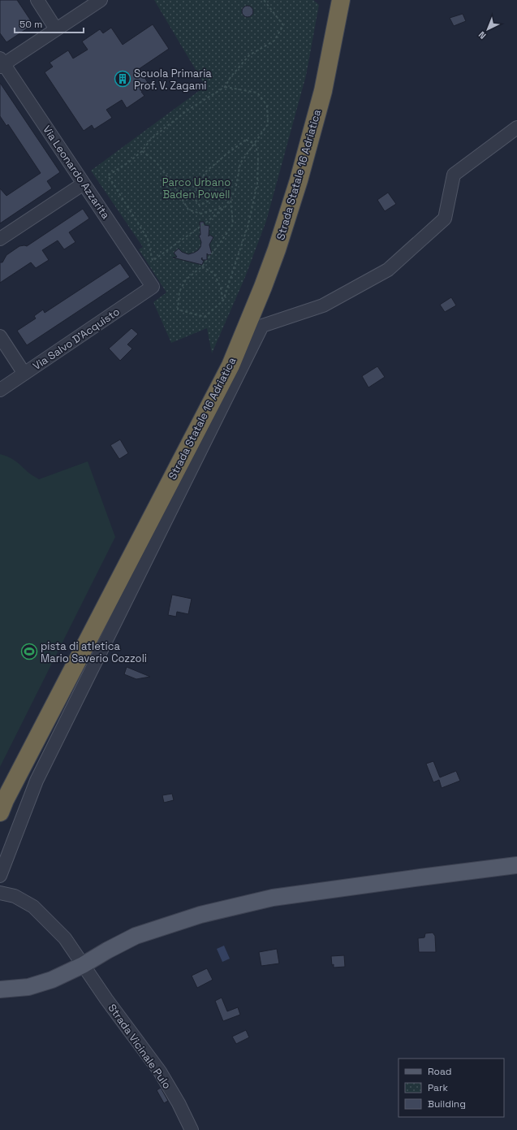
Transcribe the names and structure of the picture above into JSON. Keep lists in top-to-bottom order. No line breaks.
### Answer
{"streets":{"highway":["Strada Statale 16 Adriatica"],"street":["Via Leonardo Azzarita","Via Salvo D'Acquisto","Strada Vicinale Pulo"]},"crossings":[["Via Leonardo Azzarita","Via Salvo D'Acquisto"]],"parks":["Parco Urbano Baden Powell"],"places":{"building":["Scuola Primaria Prof. V. Zagami"],"sports":["pista di atletica Mario Saverio Cozzoli"]},"legend":["Road","Park","Building"],"scale_bar":"50 m","north":"bottom left"}
